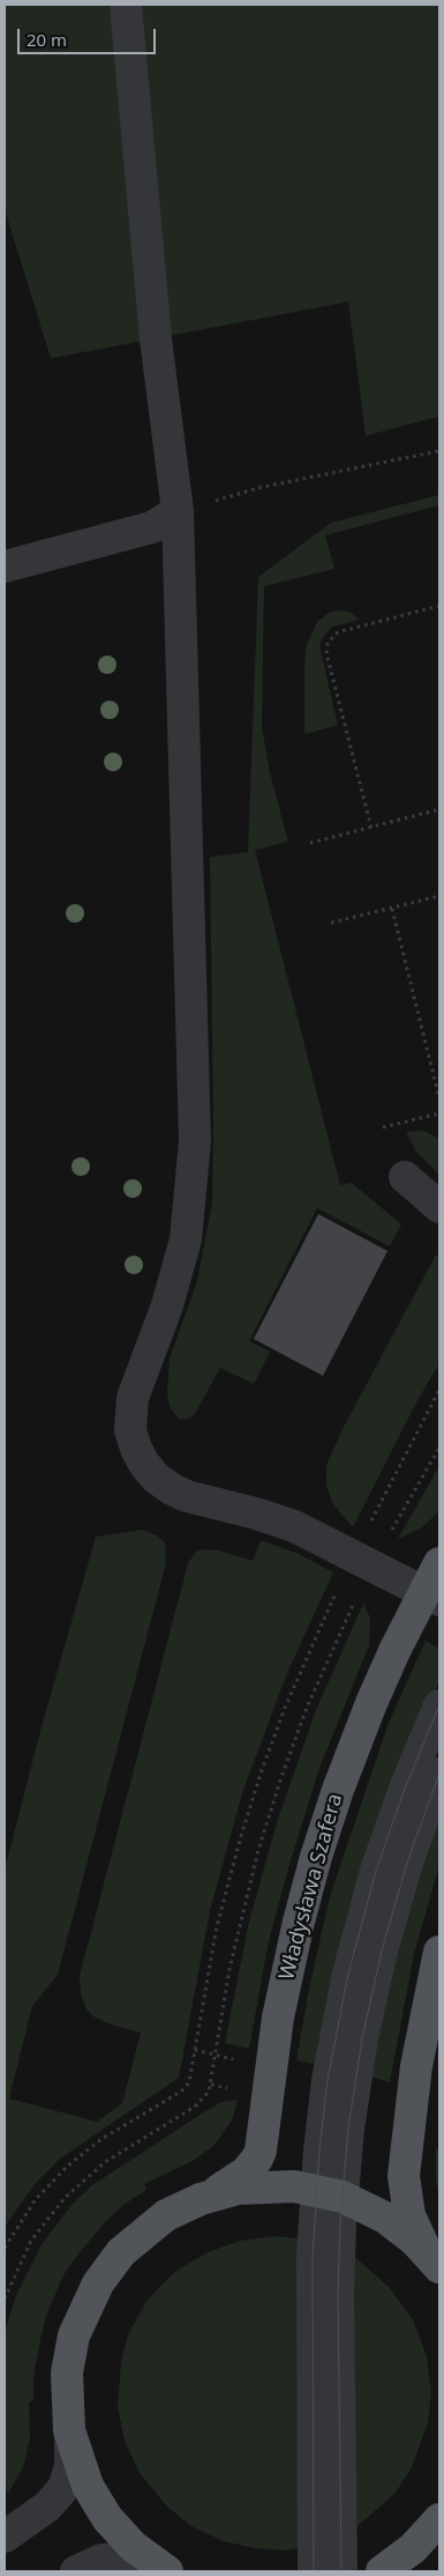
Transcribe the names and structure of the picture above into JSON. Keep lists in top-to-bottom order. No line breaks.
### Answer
{"streets":{"main road":["Władysława Szafera"]},"scale_bar":"20 m"}
